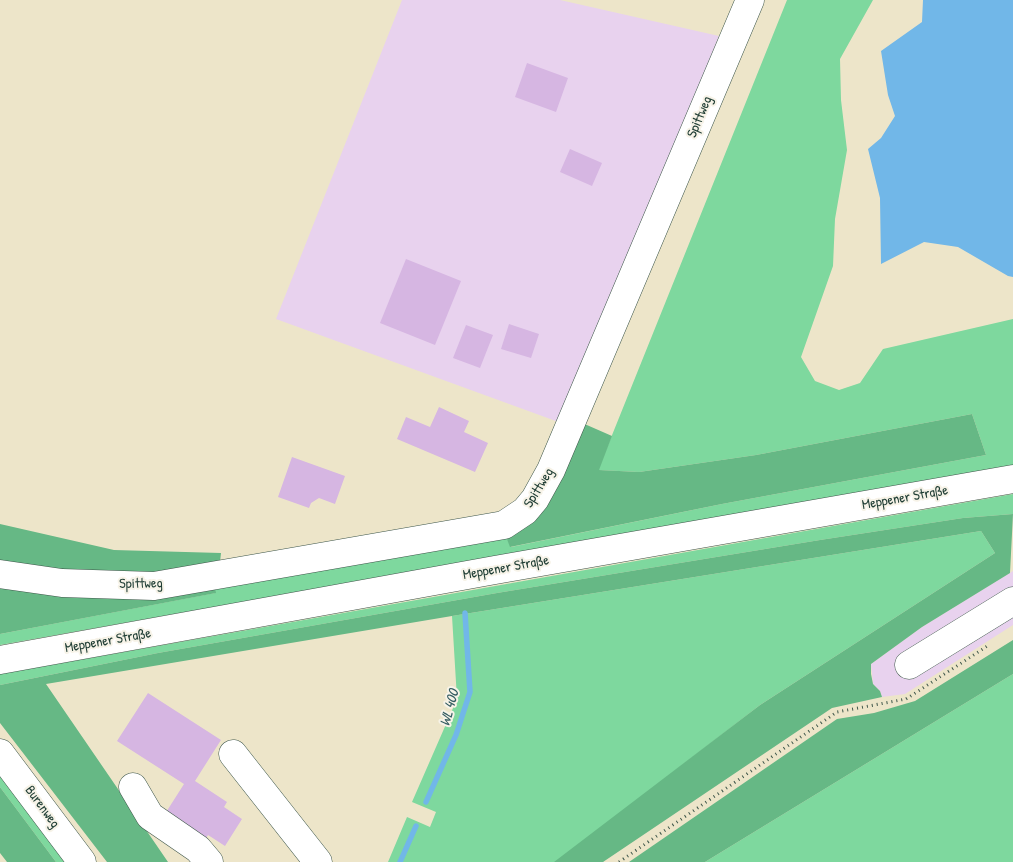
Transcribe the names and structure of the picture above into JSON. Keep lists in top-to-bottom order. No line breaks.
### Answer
{"streets":{"street":["Spittweg","Meppener Straße","Burenweg"]},"water":["WL 400"]}
